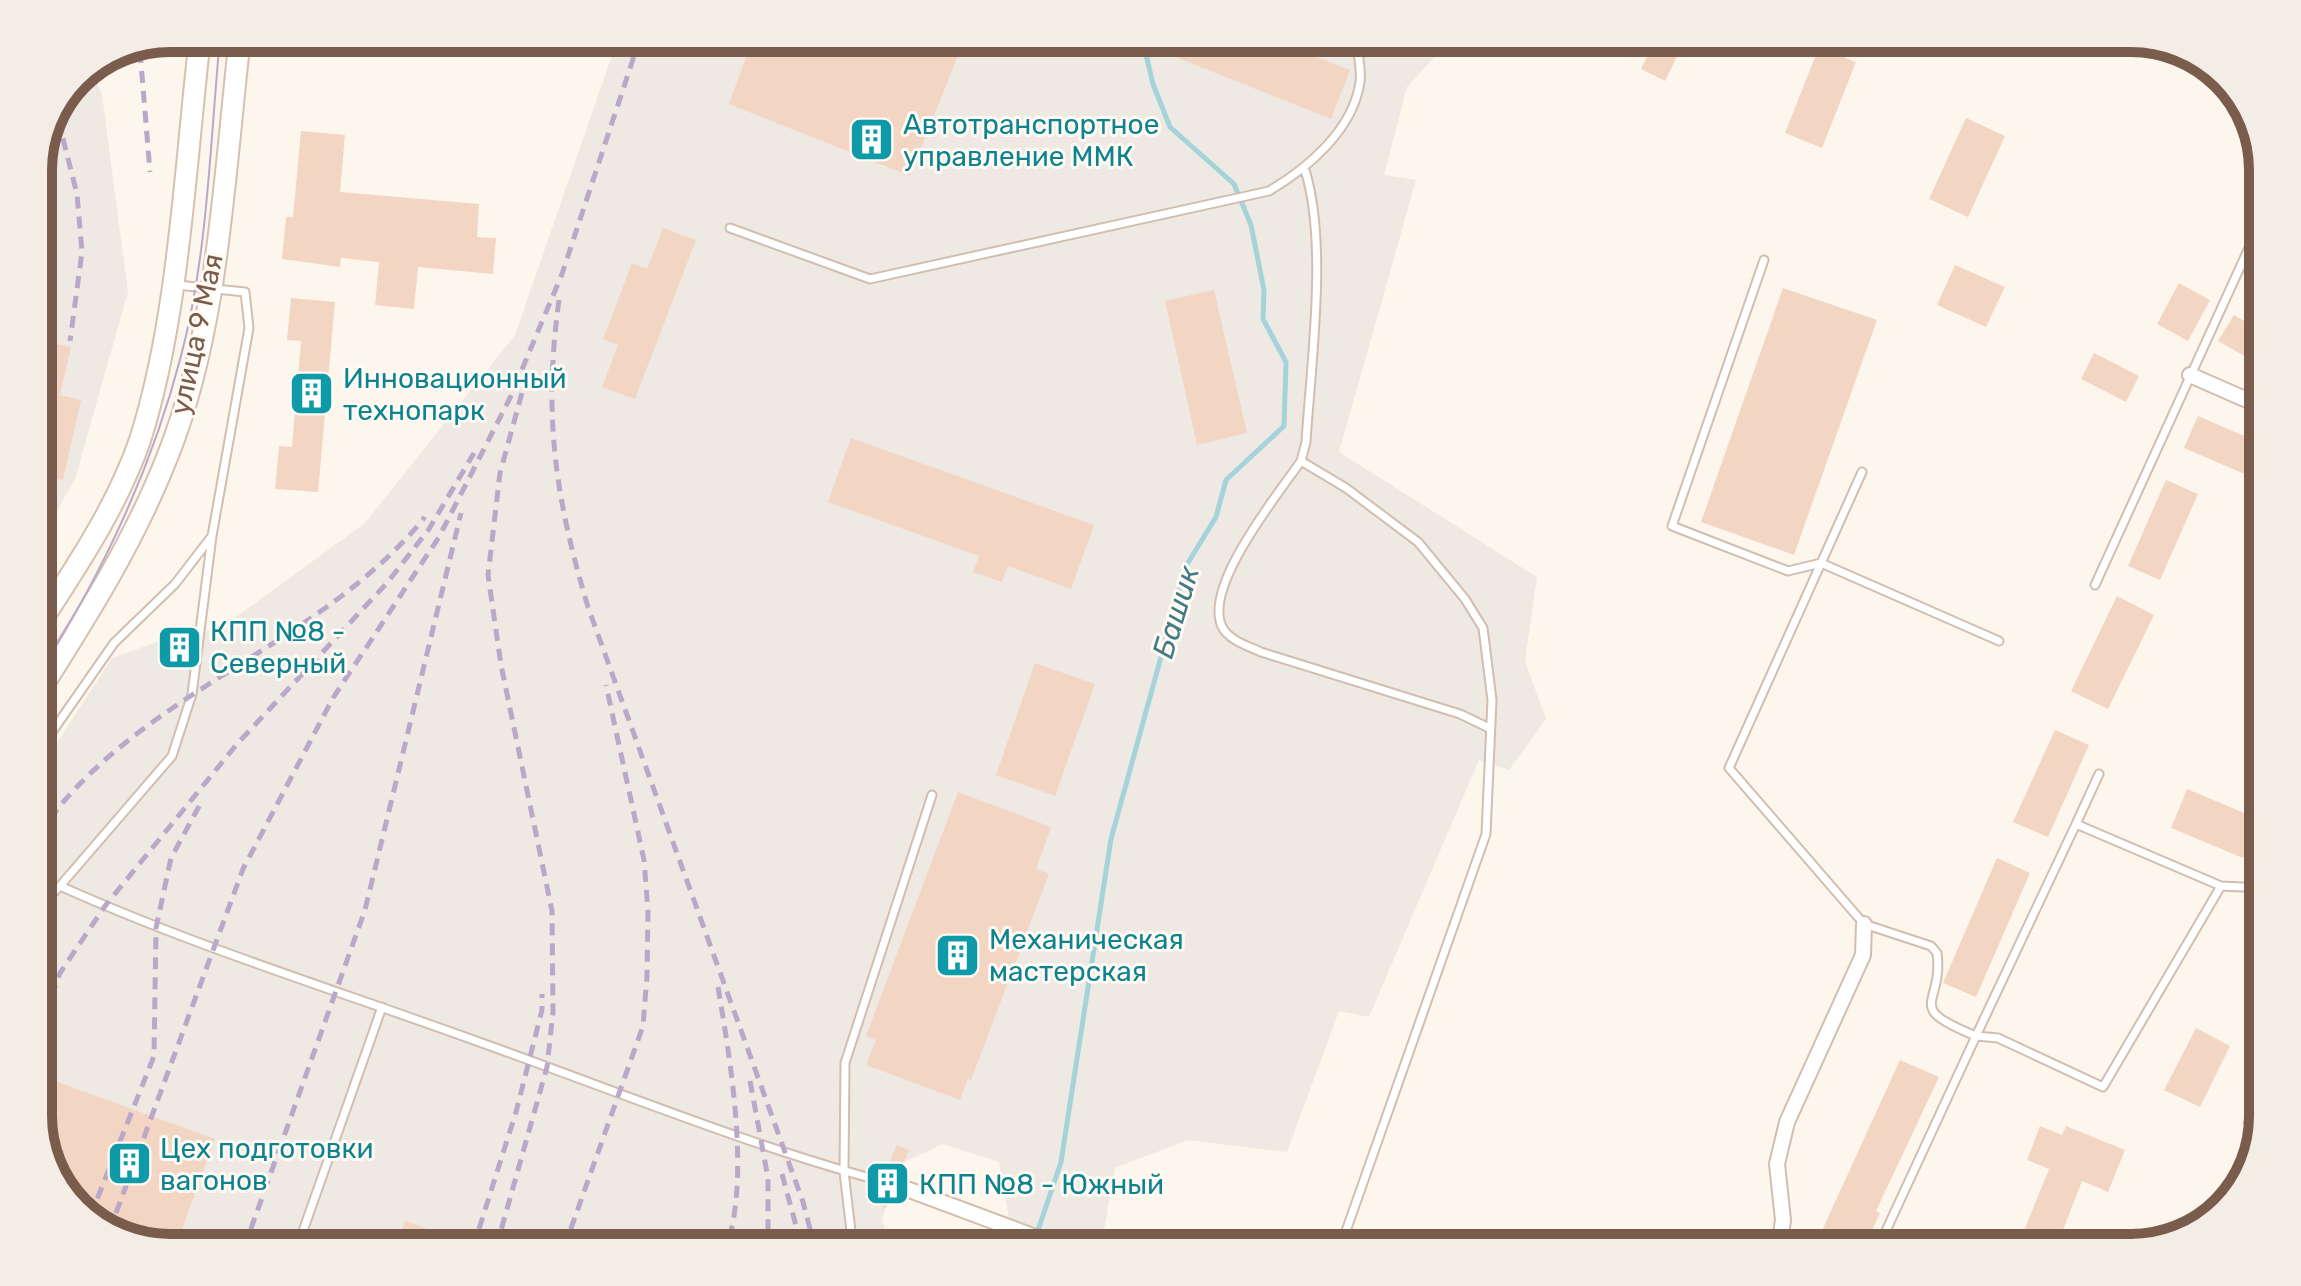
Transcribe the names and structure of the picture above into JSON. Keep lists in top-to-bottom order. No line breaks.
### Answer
{"streets":{"main road":["улица 9 Мая"]},"water":["Башик"],"places":{"building":["Автотранспортное управление ММК","Инновационный технопарк","КПП №8 - Северный","Механическая мастерская","Цех подготовки вагонов","КПП №8 - Южный"]}}
